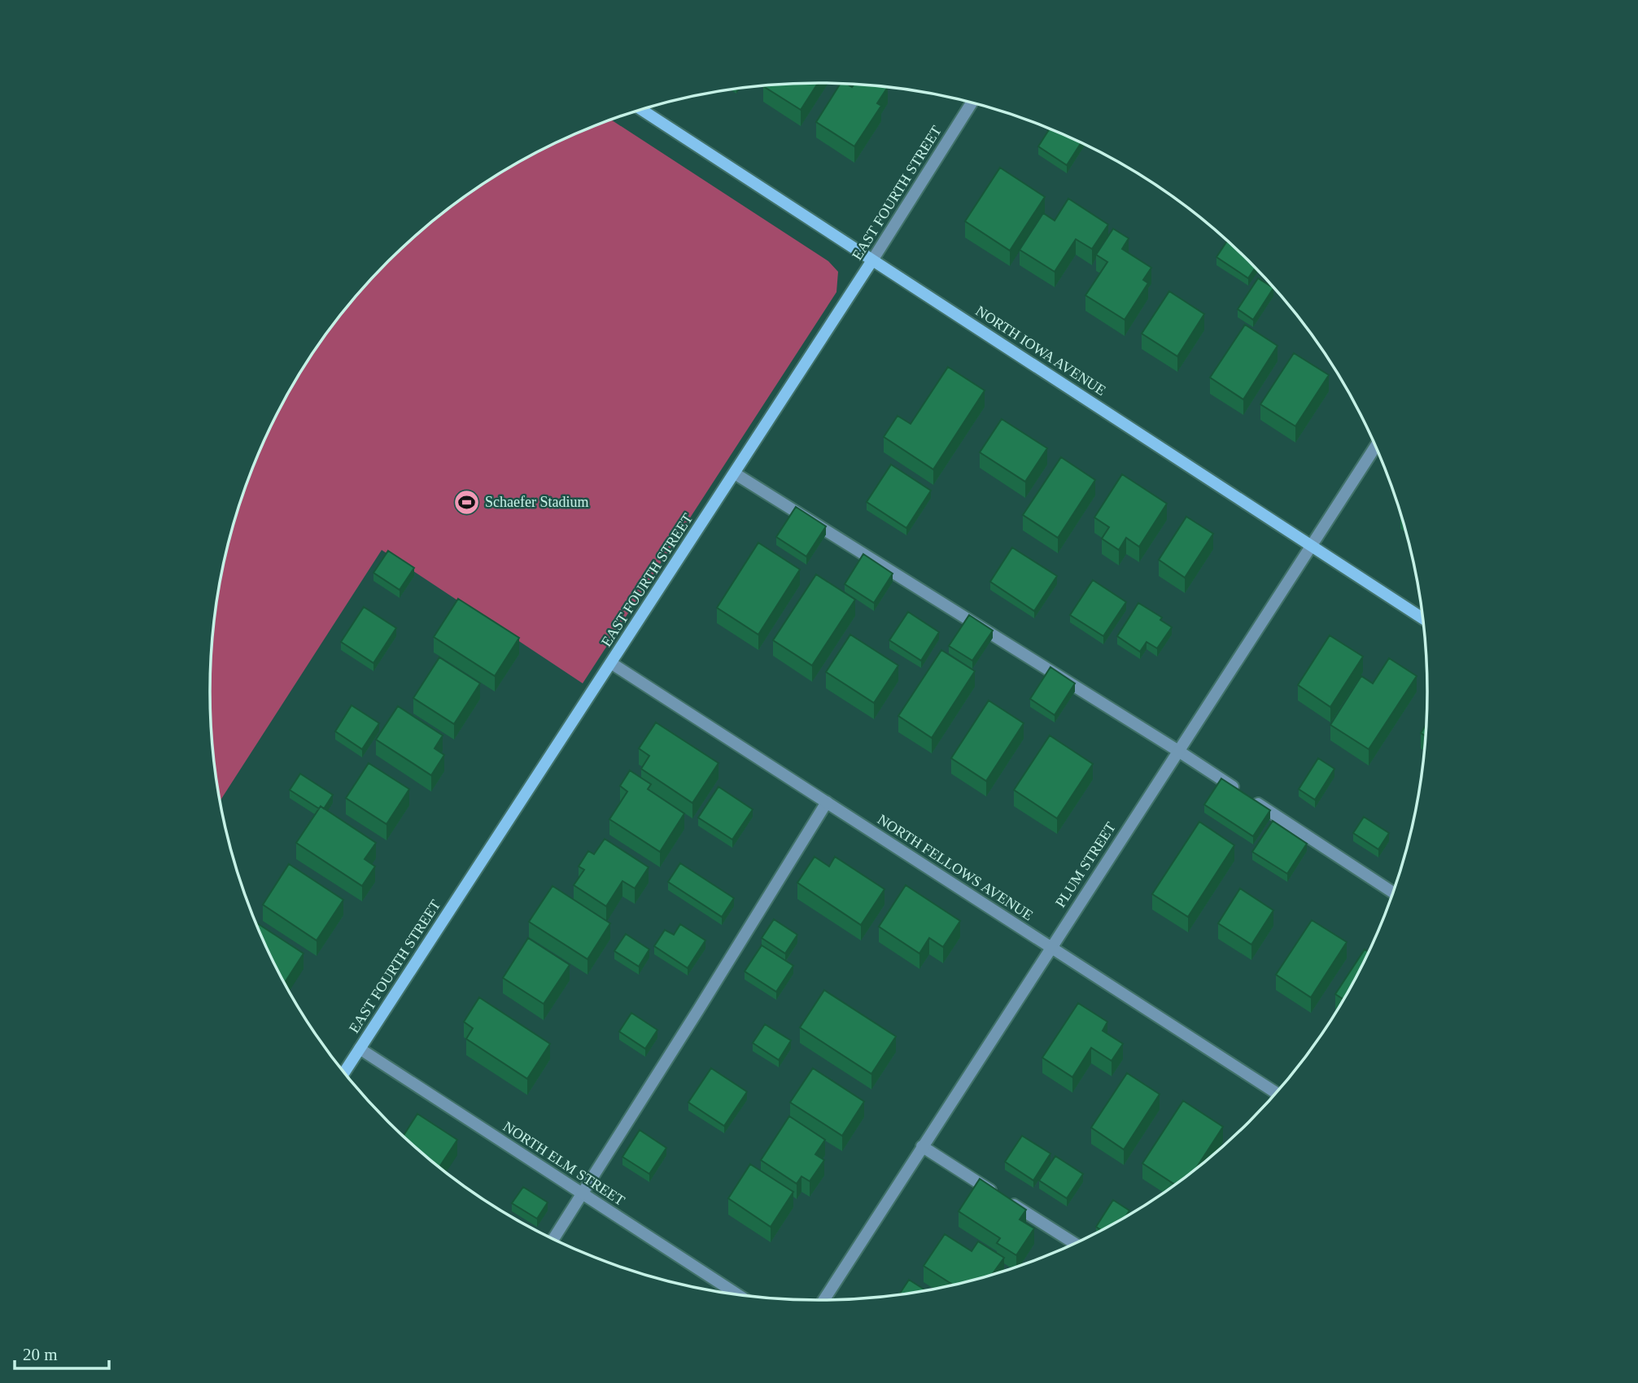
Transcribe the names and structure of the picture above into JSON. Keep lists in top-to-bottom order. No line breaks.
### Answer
{"streets":{"main road":["EAST FOURTH STREET","NORTH IOWA AVENUE"],"street":["PLUM STREET","NORTH FELLOWS AVENUE","NORTH ELM STREET"]},"crossings":[["EAST FOURTH STREET","NORTH IOWA AVENUE"],["EAST FOURTH STREET","NORTH FELLOWS AVENUE"],["EAST FOURTH STREET","NORTH ELM STREET"],["NORTH IOWA AVENUE","PLUM STREET"],["PLUM STREET","NORTH FELLOWS AVENUE"]],"places":{"sports":["Schaefer Stadium"]},"scale_bar":"20 m"}
